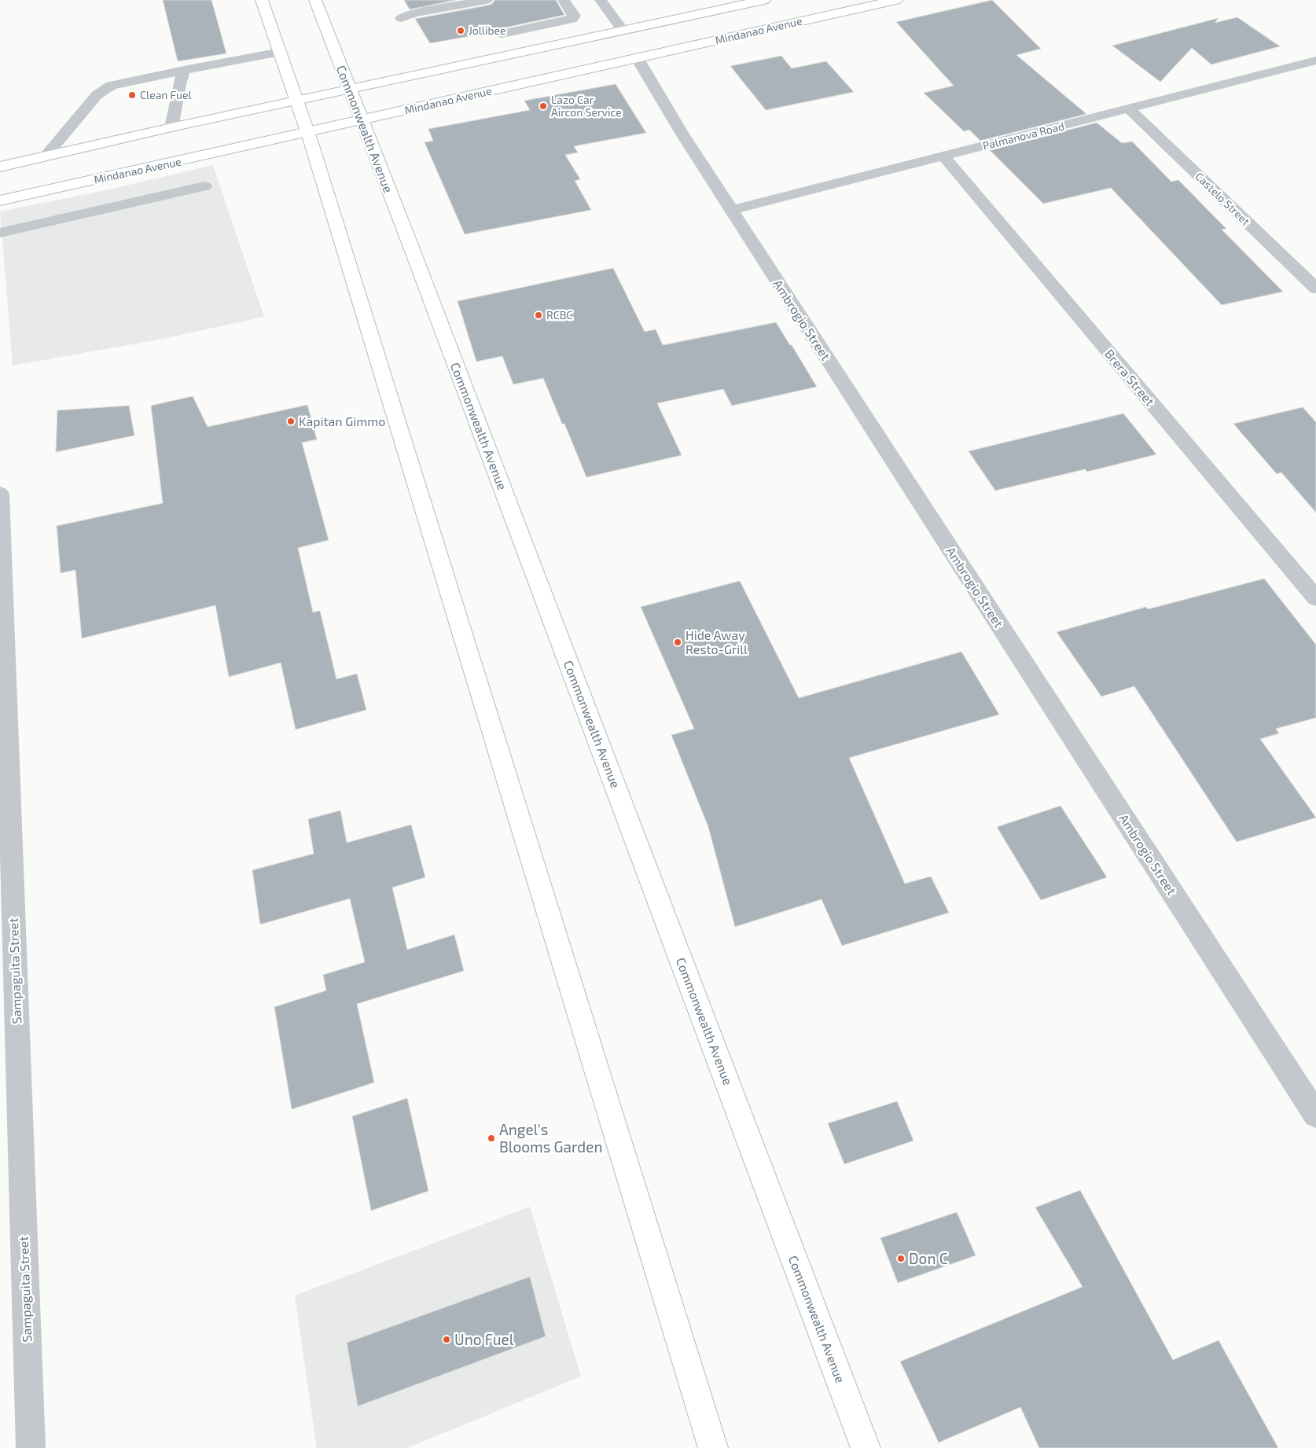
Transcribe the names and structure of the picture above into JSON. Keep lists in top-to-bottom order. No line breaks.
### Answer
{"streets":{"main road":["Mindanao Avenue","Commonwealth Avenue"],"street":["Palmanova Road","Castelo Street","Ambrogio Street","Brera Street","Sampaguita Street"]},"crossings":[["Mindanao Avenue","Commonwealth Avenue"],["Mindanao Avenue","Ambrogio Street"],["Palmanova Road","Castelo Street"],["Palmanova Road","Ambrogio Street"],["Palmanova Road","Brera Street"]],"places":["Jollibee","Clean Fuel","Lazo Car Aircon Service","RCBC","Kapitan Gimmo","Hide Away Resto-Grill","Angel's Blooms Garden","Don C","Uno Fuel"]}
